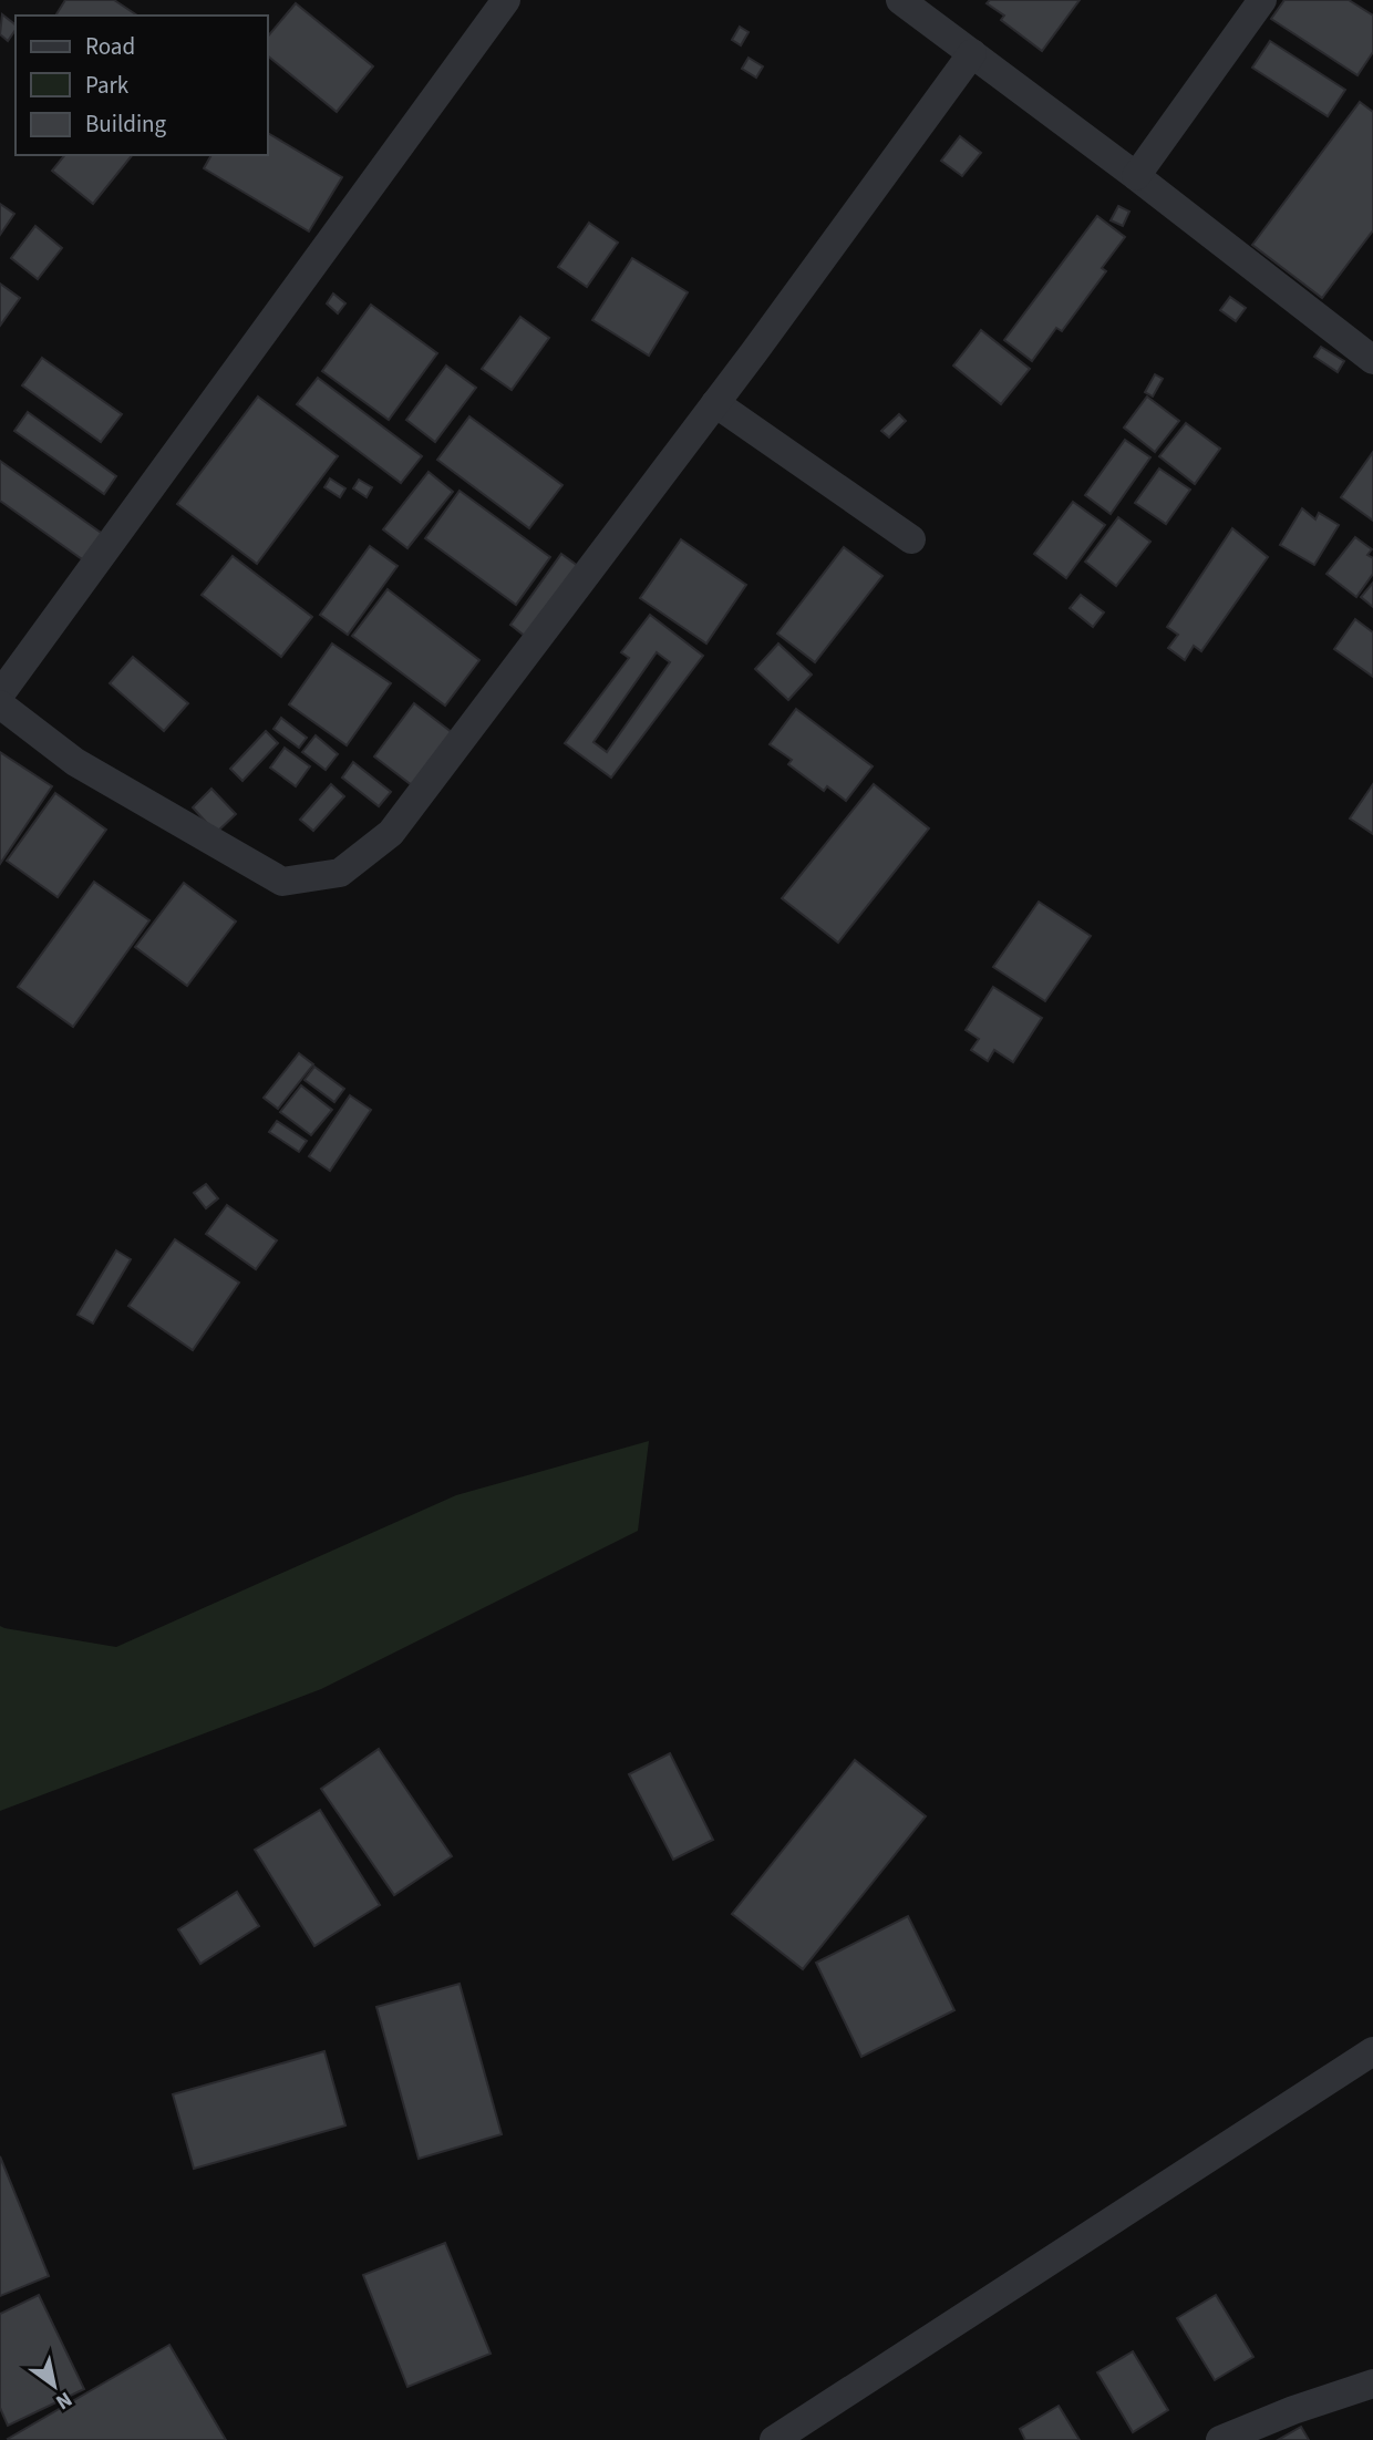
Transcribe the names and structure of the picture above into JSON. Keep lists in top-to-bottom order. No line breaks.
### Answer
{"legend":["Road","Park","Building"],"north":"bottom right"}
